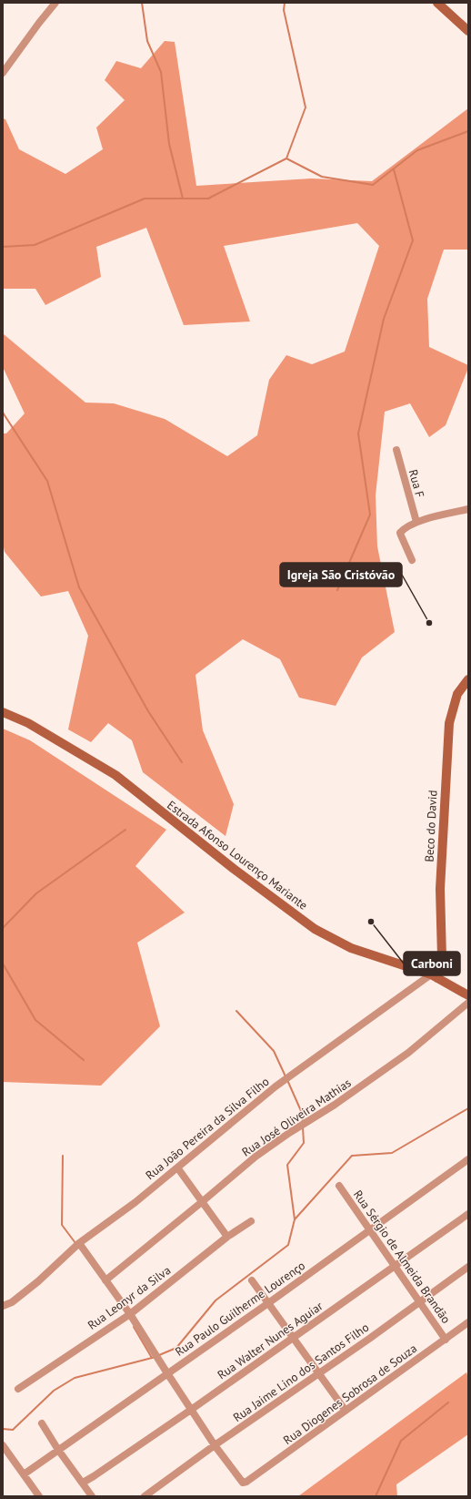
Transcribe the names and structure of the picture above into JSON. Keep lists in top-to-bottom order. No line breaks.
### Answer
{"streets":{"main road":["Beco do David","Estrada Afonso Lourenço Mariante"],"street":["Rua F","Rua José Oliveira Mathias","Rua João Pereira da Silva Filho","Rua Sérgio de Almeida Brandão","Rua Leonyr da Silva","Rua Paulo Guilherme Lourenço","Rua Walter Nunes Aguiar","Rua Jaime Lino dos Santos Filho","Rua Diogenes Sobrosa de Souza"]},"crossings":[["Beco do David","Estrada Afonso Lourenço Mariante"],["Beco do David","Rua João Pereira da Silva Filho"],["Estrada Afonso Lourenço Mariante","Rua João Pereira da Silva Filho"],["Rua Sérgio de Almeida Brandão","Rua Paulo Guilherme Lourenço"],["Rua Sérgio de Almeida Brandão","Rua Walter Nunes Aguiar"],["Rua Sérgio de Almeida Brandão","Rua Jaime Lino dos Santos Filho"],["Rua Sérgio de Almeida Brandão","Rua Diogenes Sobrosa de Souza"],["Rua Jaime Lino dos Santos Filho","Rua Diogenes Sobrosa de Souza"]],"places":["Igreja São Cristóvão","Carboni"]}
